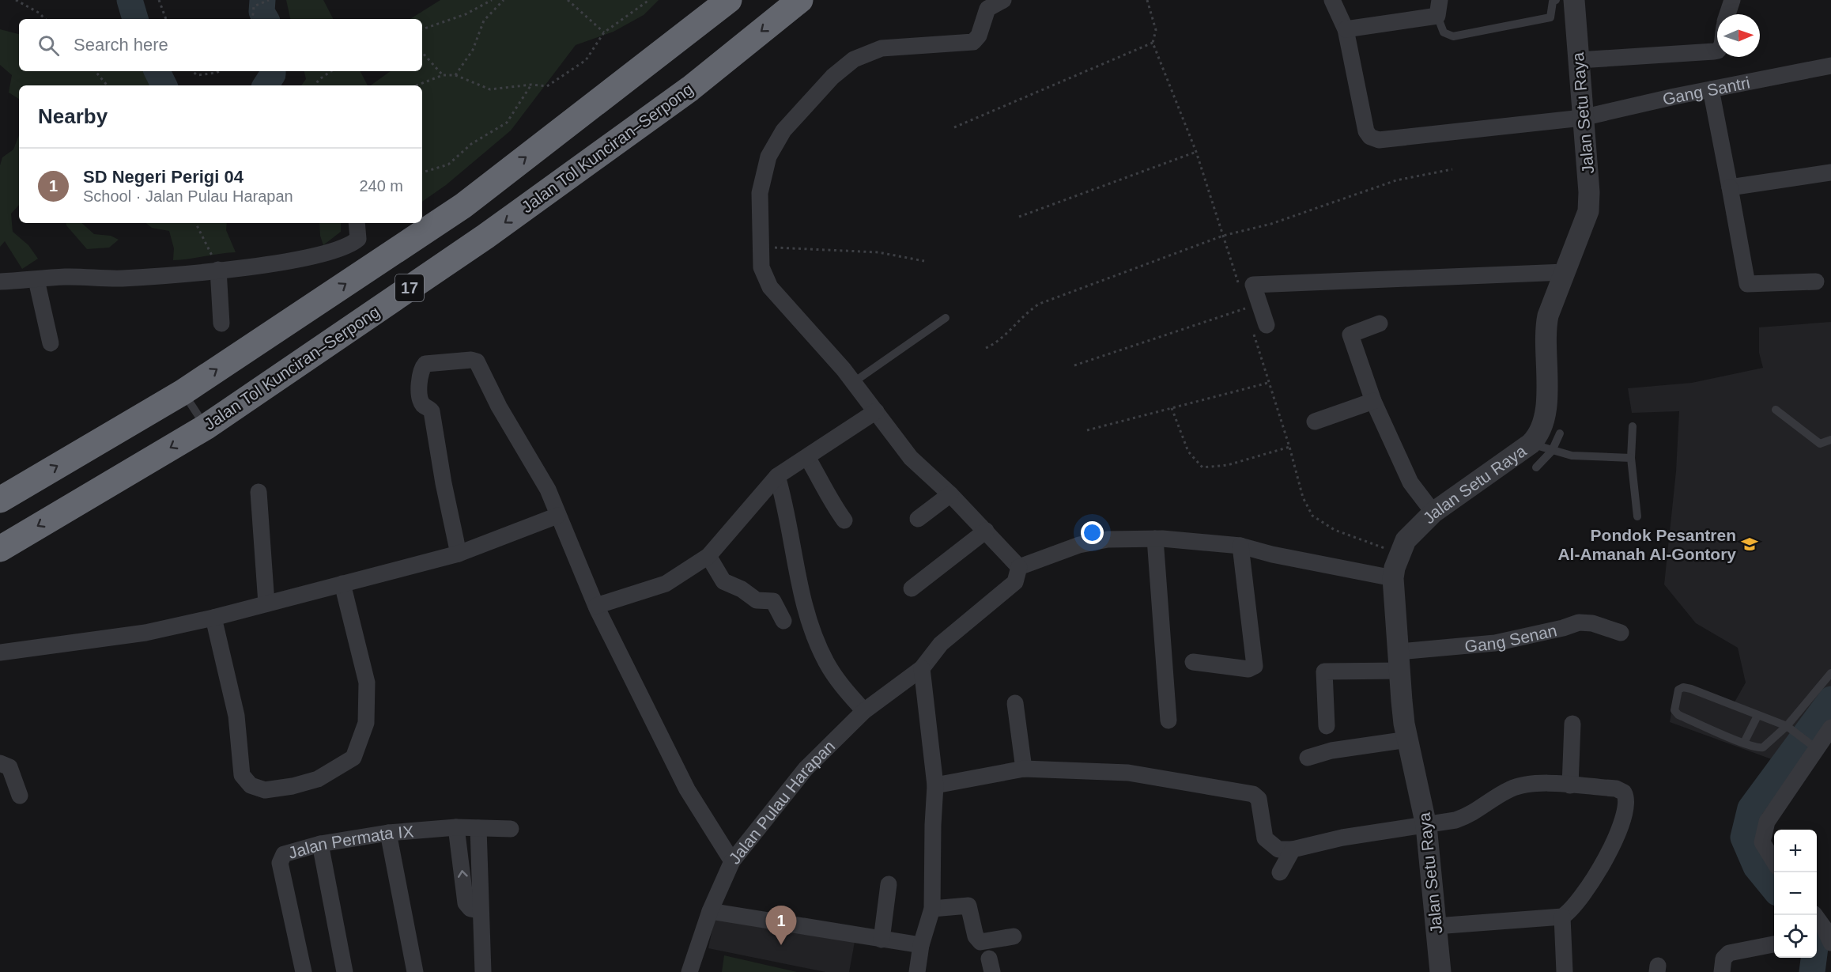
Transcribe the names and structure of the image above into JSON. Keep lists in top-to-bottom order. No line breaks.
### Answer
{"streets":{"highway":["Jalan Tol Kunciran–Serpong","17"],"street":["Gang Santri","Jalan Setu Raya","Gang Senan","Jalan Pulau Harapan","Jalan Permata IX"]},"crossings":[["Gang Santri","Jalan Setu Raya"],["Jalan Setu Raya","Gang Senan"]],"places":{"school or university":["Pondok Pesantren Al-Amanah Al-Gontory"]},"north":"right","page":{"search":"Search here","heading":"Nearby","list":[{"mark":"1","name":"SD Negeri Perigi 04","note":"School · Jalan Pulau Harapan","value":"240 m"}],"map_buttons":["+","−"],"pins":"1"}}
